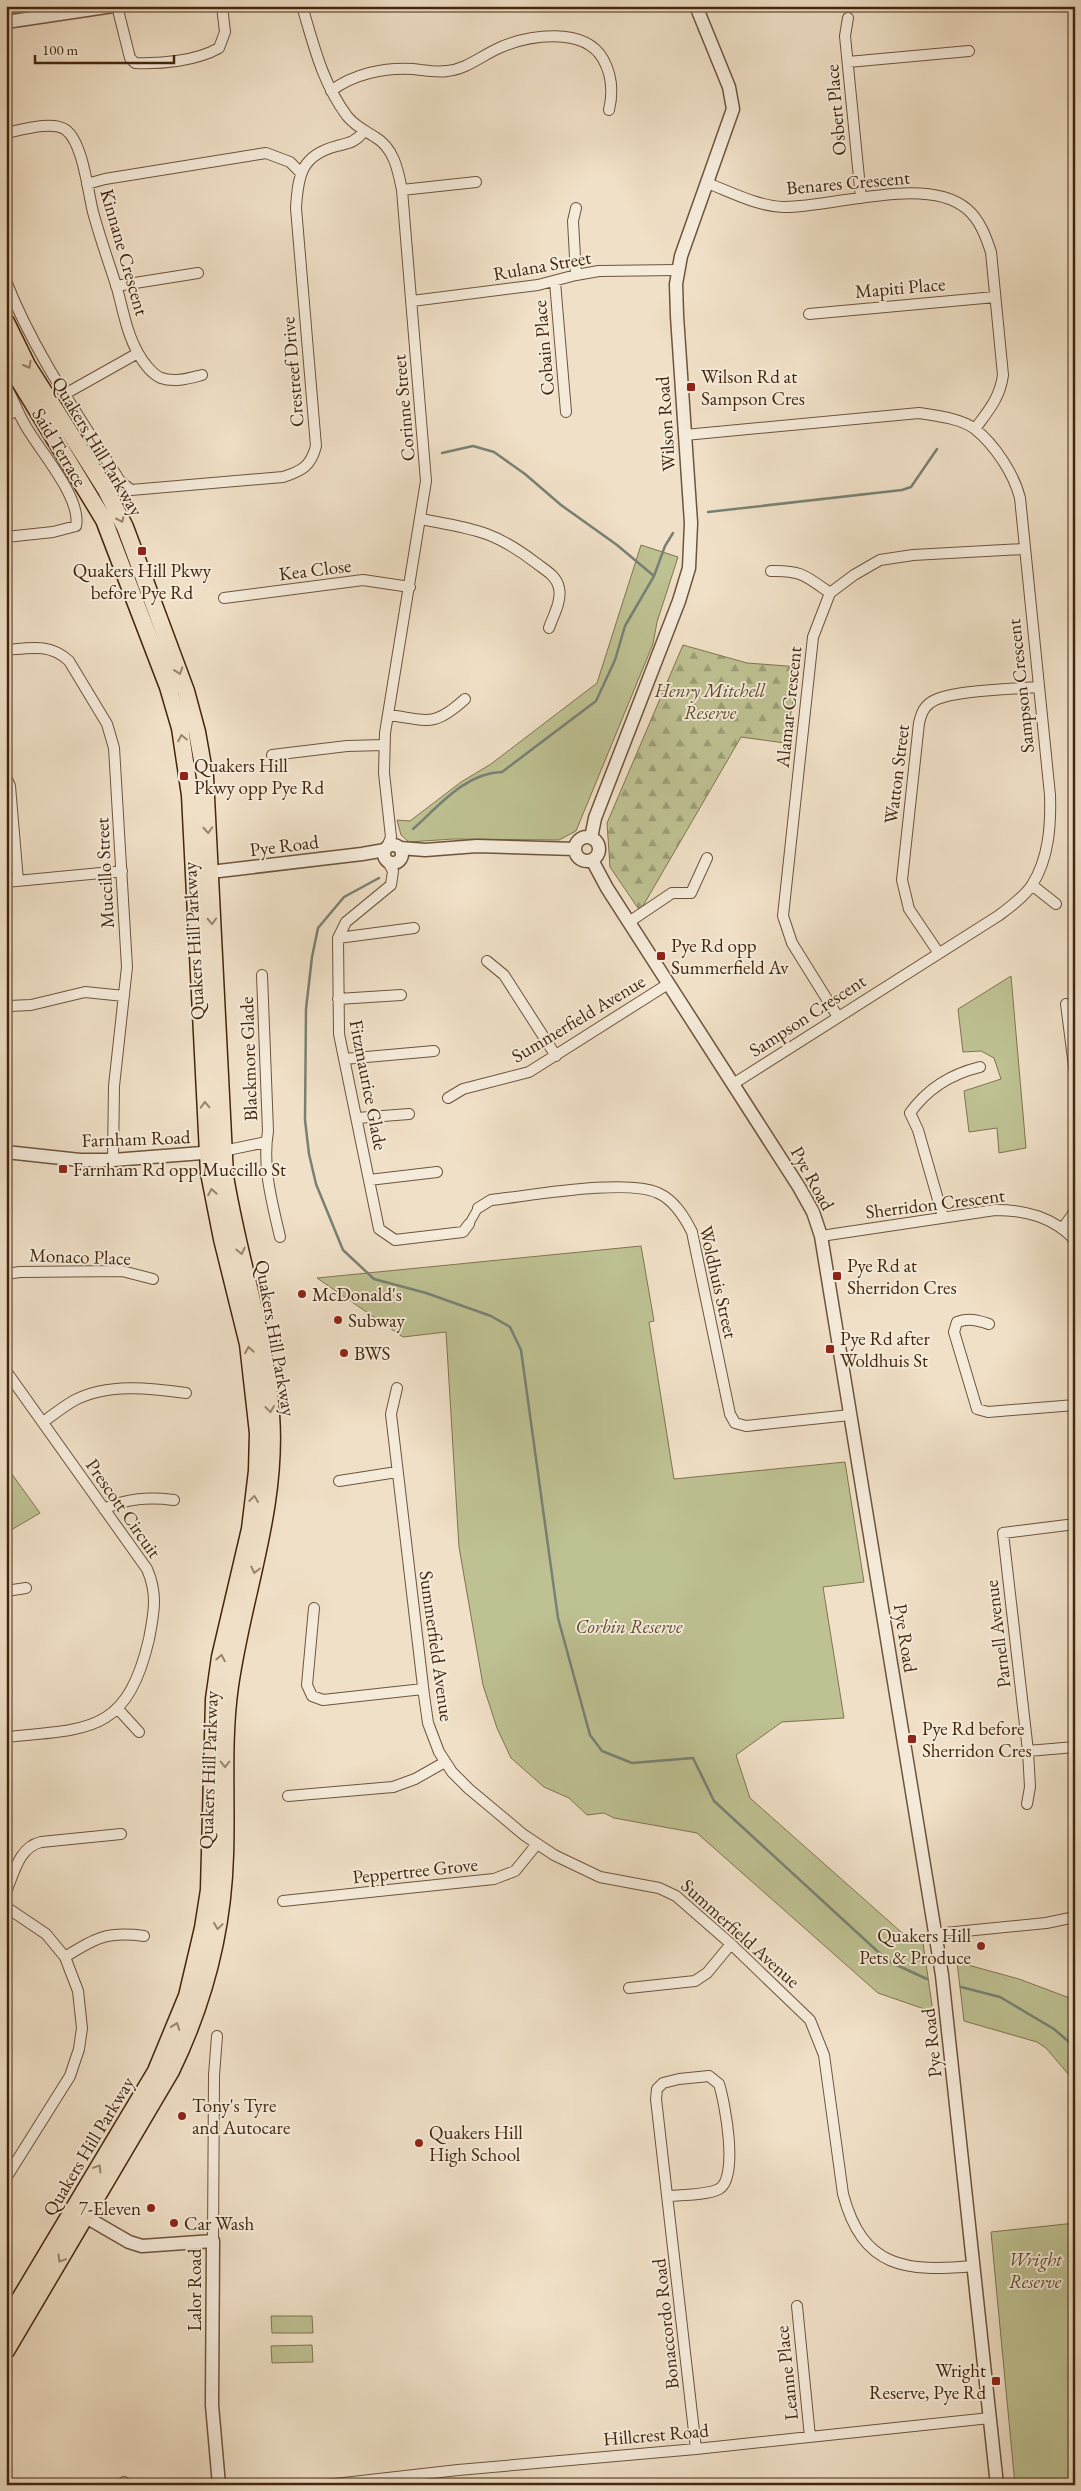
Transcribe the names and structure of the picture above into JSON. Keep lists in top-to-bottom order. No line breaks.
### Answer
{"streets":{"main road":["Quakers Hill Parkway"],"street":["Osbert Place","Benares Crescent","Kinnane Crescent","Rulana Street","Mapiti Place","Cobain Place","Crestreef Drive","Corinne Street","Wilson Road","Said Terrace","Kea Close","Sampson Crescent","Alamar Crescent","Watton Street","Pye Road","Muccillo Street","Summerfield Avenue","Blackmore Glade","Fitzmaurice Glade","Farnham Road","Sherridon Crescent","Monaco Place","Woldhuis Street","Prescott Circuit","Parnell Avenue","Peppertree Grove","Lalor Road","Bonaccordo Road","Leanne Place","Hillcrest Road"]},"crossings":[["Osbert Place","Benares Crescent"],["Benares Crescent","Mapiti Place"],["Benares Crescent","Wilson Road"],["Benares Crescent","Sampson Crescent"],["Kinnane Crescent","Crestreef Drive"],["Rulana Street","Cobain Place"],["Rulana Street","Corinne Street"],["Rulana Street","Wilson Road"],["Corinne Street","Kea Close"],["Corinne Street","Pye Road"],["Wilson Road","Sampson Crescent"],["Wilson Road","Pye Road"],["Quakers Hill Parkway","Pye Road"],["Quakers Hill Parkway","Farnham Road"],["Sampson Crescent","Alamar Crescent"],["Sampson Crescent","Watton Street"],["Sampson Crescent","Pye Road"],["Pye Road","Summerfield Avenue"],["Pye Road","Sherridon Crescent"],["Pye Road","Woldhuis Street"],["Pye Road","Hillcrest Road"],["Muccillo Street","Farnham Road"],["Summerfield Avenue","Peppertree Grove"],["Blackmore Glade","Farnham Road"],["Bonaccordo Road","Hillcrest Road"],["Leanne Place","Hillcrest Road"]],"parks":["Henry Mitchell Reserve","Corbin Reserve","Wright Reserve"],"places":{"transit":["Wilson Rd at Sampson Cres","Quakers Hill Pkwy before Pye Rd","Quakers Hill Pkwy opp Pye Rd","Pye Rd opp Summerfield Av","Farnham Rd opp Muccillo St","Pye Rd at Sherridon Cres","Pye Rd after Woldhuis St","Pye Rd before Sherridon Cres","Wright Reserve, Pye Rd"],"other":["McDonald's","Subway","BWS","Quakers Hill Pets & Produce","Tony's Tyre and Autocare","Quakers Hill High School","7-Eleven","Car Wash"]},"scale_bar":"100 m"}
